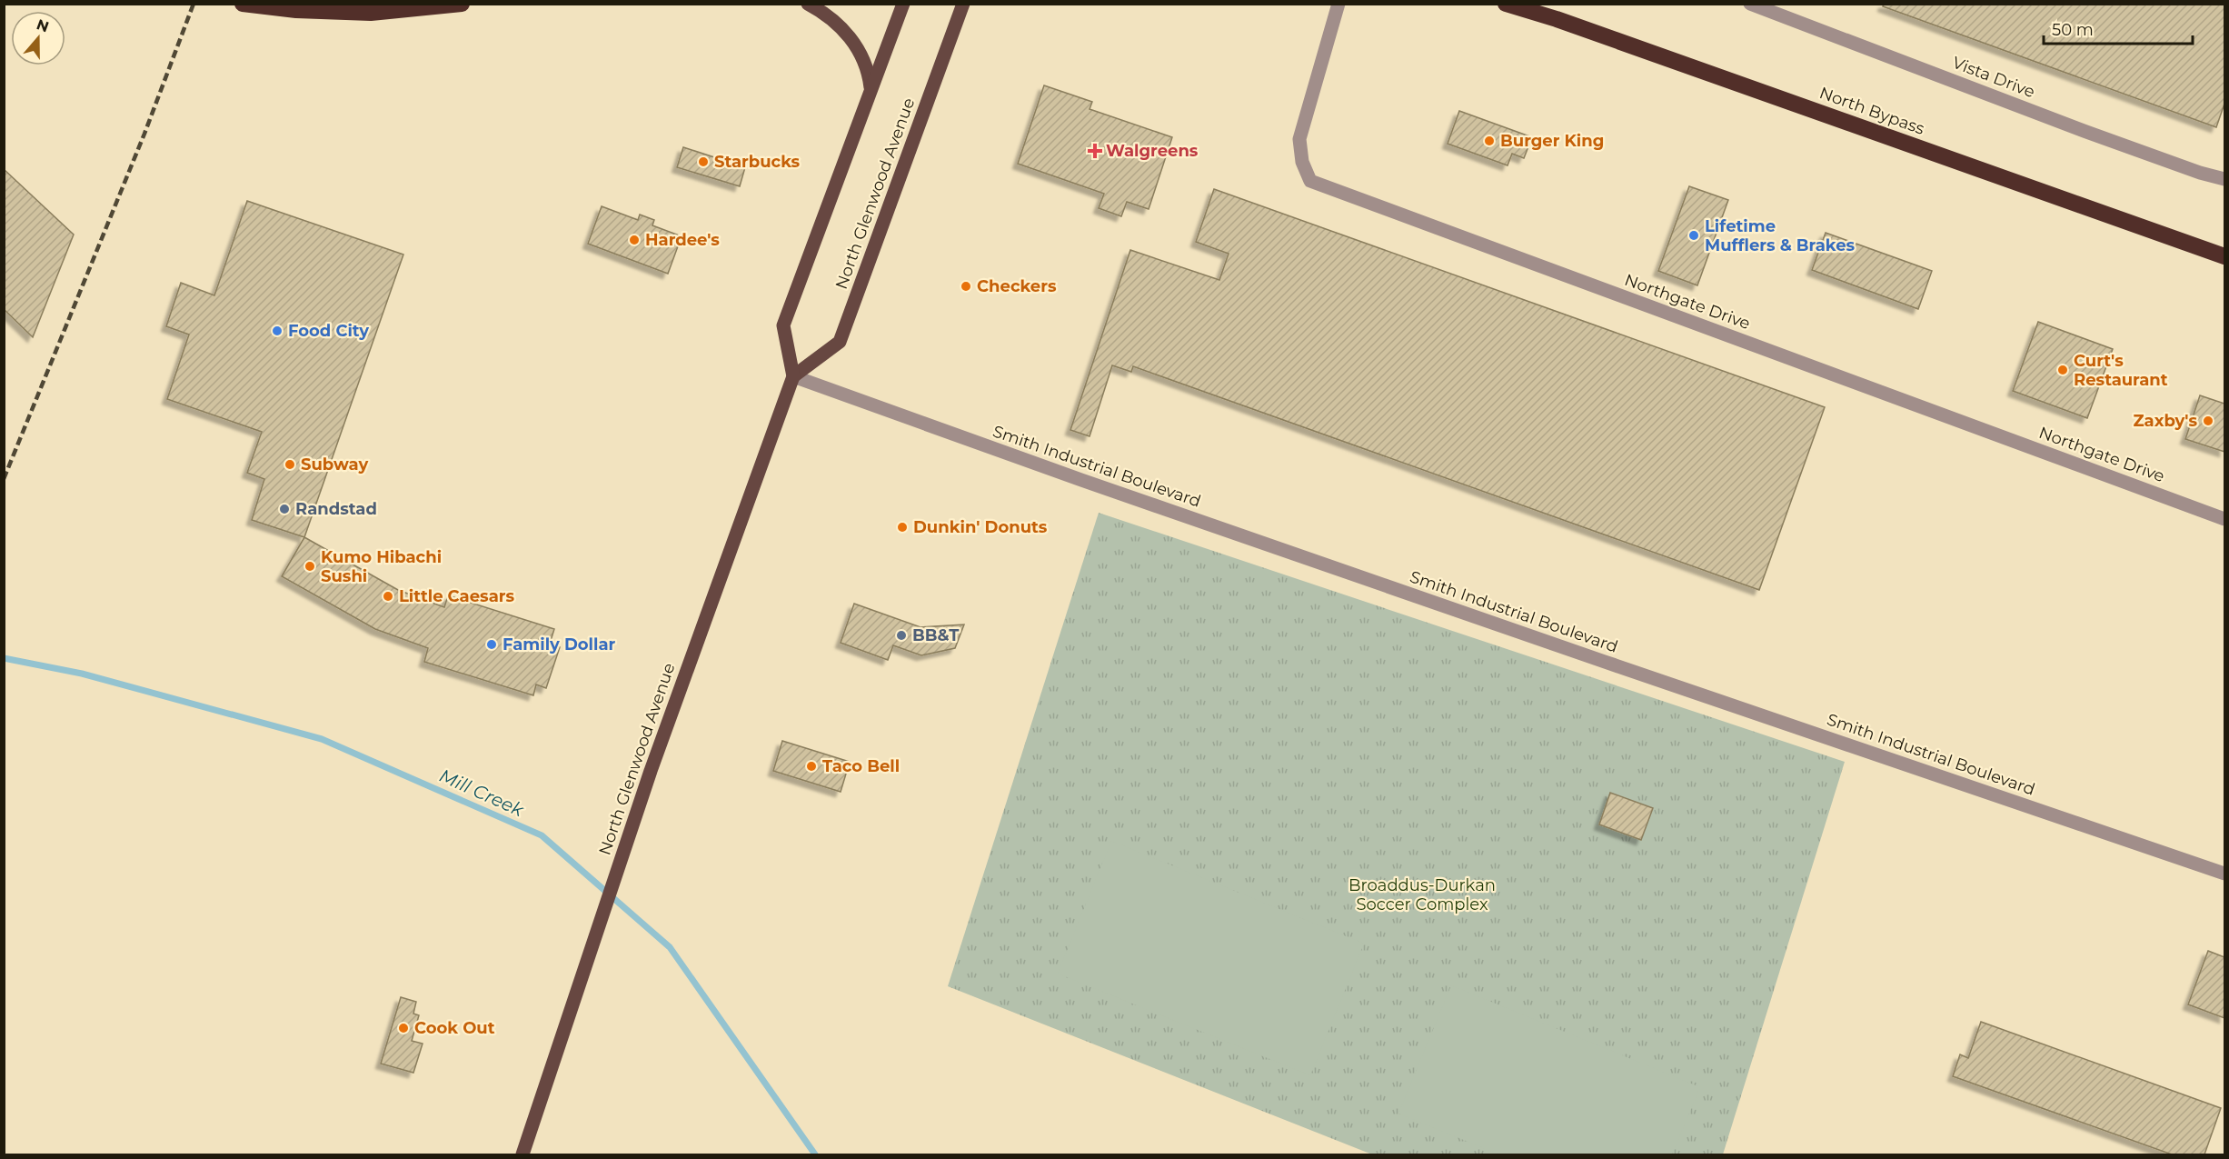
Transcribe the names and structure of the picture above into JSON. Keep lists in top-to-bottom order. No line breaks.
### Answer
{"streets":{"highway":["North Bypass"],"main road":["North Glenwood Avenue"],"street":["Vista Drive","Northgate Drive","Smith Industrial Boulevard"]},"crossings":[["North Glenwood Avenue","Smith Industrial Boulevard"]],"water":["Mill Creek"],"parks":["Broaddus-Durkan Soccer Complex"],"places":{"other":["Burger King","Starbucks","Lifetime Mufflers & Brakes","Hardee's","Checkers","Food City","Curt's Restaurant","Zaxby's","Subway","Randstad","Dunkin' Donuts","Kumo Hibachi Sushi","Little Caesars","BB&T","Family Dollar","Taco Bell","Cook Out"],"health":["Walgreens"]},"scale_bar":"50 m","north":"top"}
